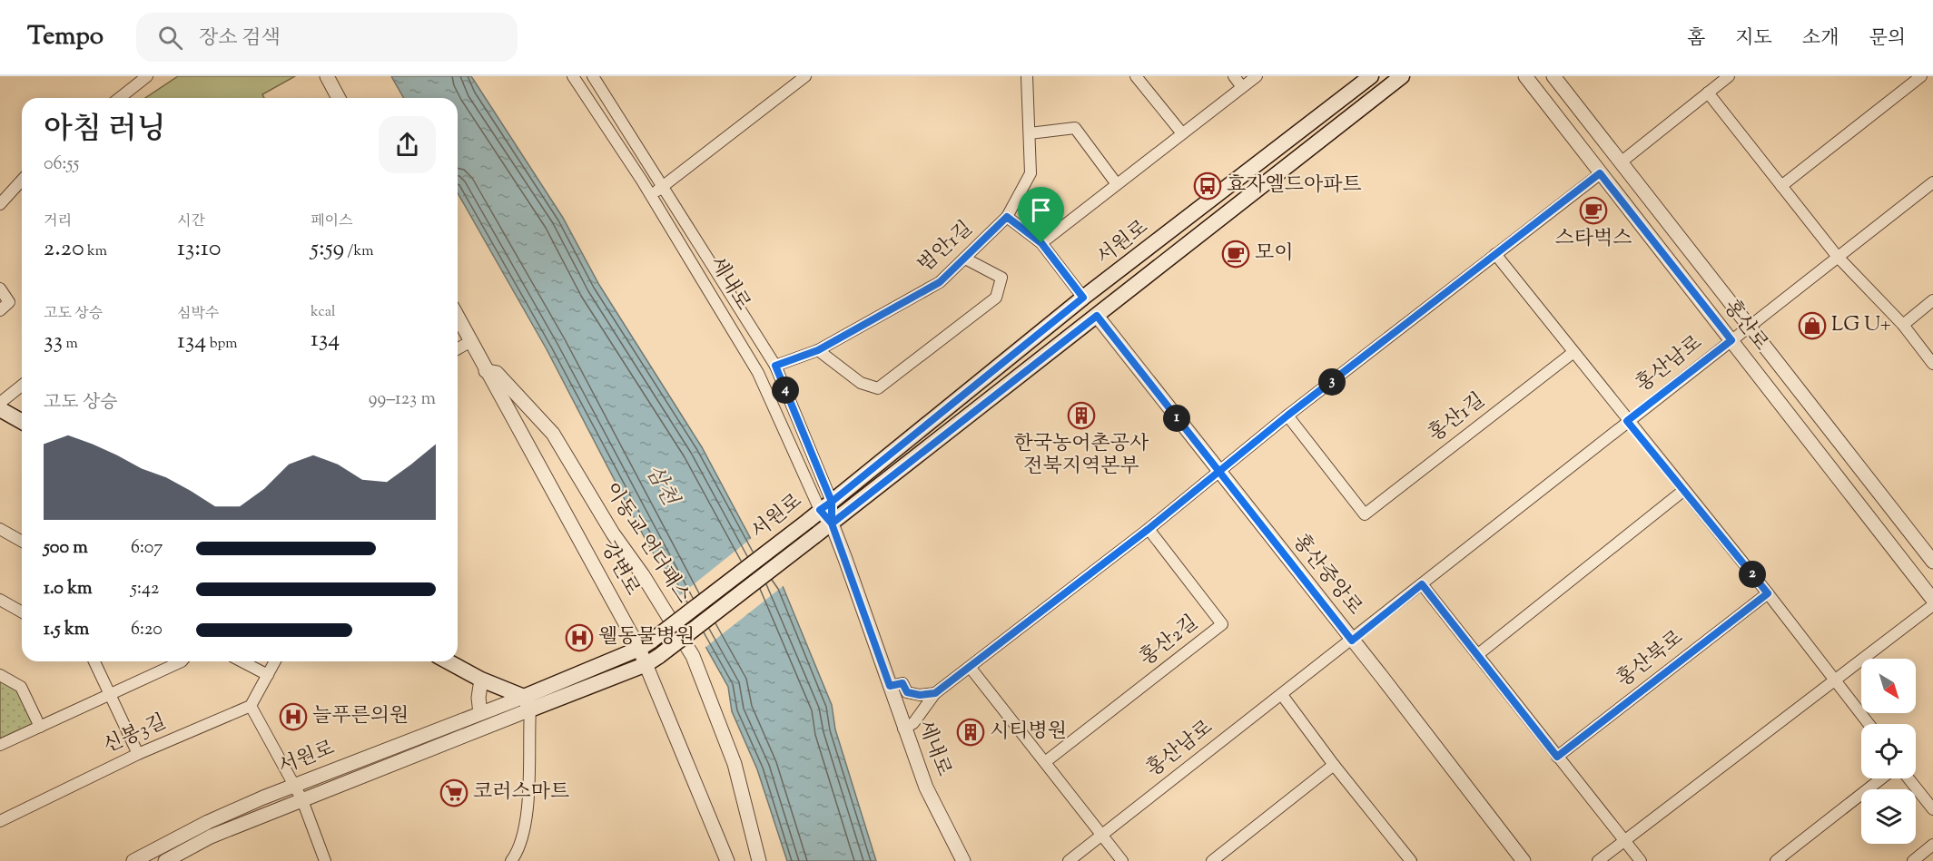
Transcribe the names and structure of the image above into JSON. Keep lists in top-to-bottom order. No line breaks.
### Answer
{"streets":{"main road":["서원로"],"street":["범안1길","세내로","홍산로","홍산남로","홍산1길","이동교 언더패스","강변로","홍산중앙로","홍산2길","홍산북로","신봉3길"]},"crossings":[["서원로","세내로"],["서원로","강변로"],["서원로","홍산중앙로"],["범안1길","세내로"],["홍산로","홍산남로"],["홍산남로","홍산1길"],["홍산남로","홍산중앙로"],["홍산남로","홍산북로"],["이동교 언더패스","강변로"]],"water":["삼천"],"places":{"bus stop":["효자엘드아파트"],"cafe":["스타벅스","모이"],"shop":["LG U+"],"building":["한국농어촌공사 전북지역본부","시티병원"],"hospital":["웰동물병원","늘푸른의원"],"supermarket":["코러스마트"]},"north":"bottom right","page":{"header":"Tempo","search":"장소 검색","nav":["홈","지도","소개","문의"],"heading":["아침 러닝","06:55"],"stats":[["거리","2.20 km"],["시간","13:10"],["페이스","5:59 /km"],["고도 상승","33 m"],["심박수","134 bpm"],["kcal","134"]],"pins":["3","4","1","2"],"chart":["고도 상승","99–123 m"],"list":[{"name":"500 m","note":"6:07"},{"name":"1.0 km","note":"5:42"},{"name":"1.5 km","note":"6:20"}]}}
